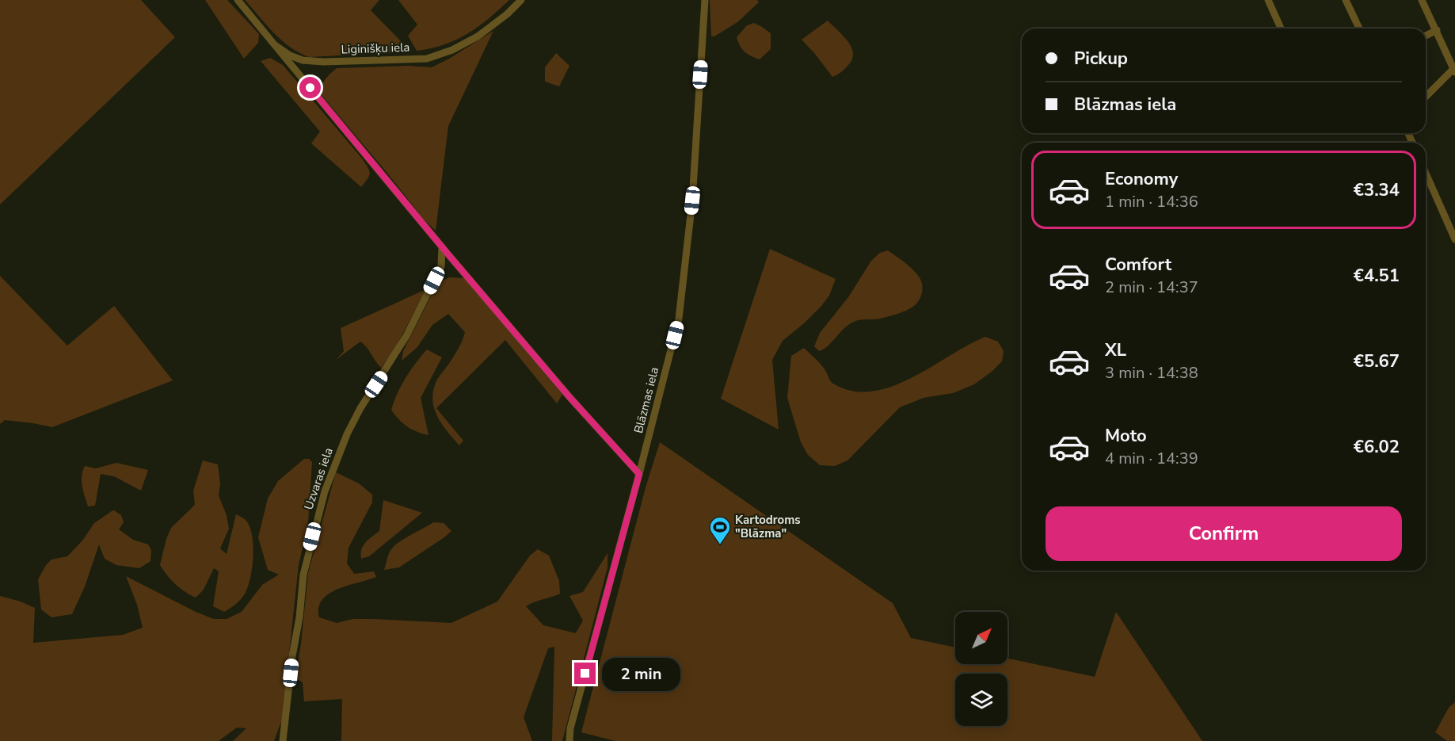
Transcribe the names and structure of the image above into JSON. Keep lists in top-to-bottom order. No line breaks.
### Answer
{"streets":{"street":["Liginišķu iela","Blāzmas iela","Uzvaras iela"]},"places":{"sports":["Kartodroms \"Blāzma\""]},"north":"top right","page":{"banner":["Pickup","Blāzmas iela"],"list":[{"name":"Economy","note":"1 min · 14:36","value":"€3.34"},{"name":"Comfort","note":"2 min · 14:37","value":"€4.51"},{"name":"XL","note":"3 min · 14:38","value":"€5.67"},{"name":"Moto","note":"4 min · 14:39","value":"€6.02"}],"buttons":"Confirm","bubble":"2 min"}}
